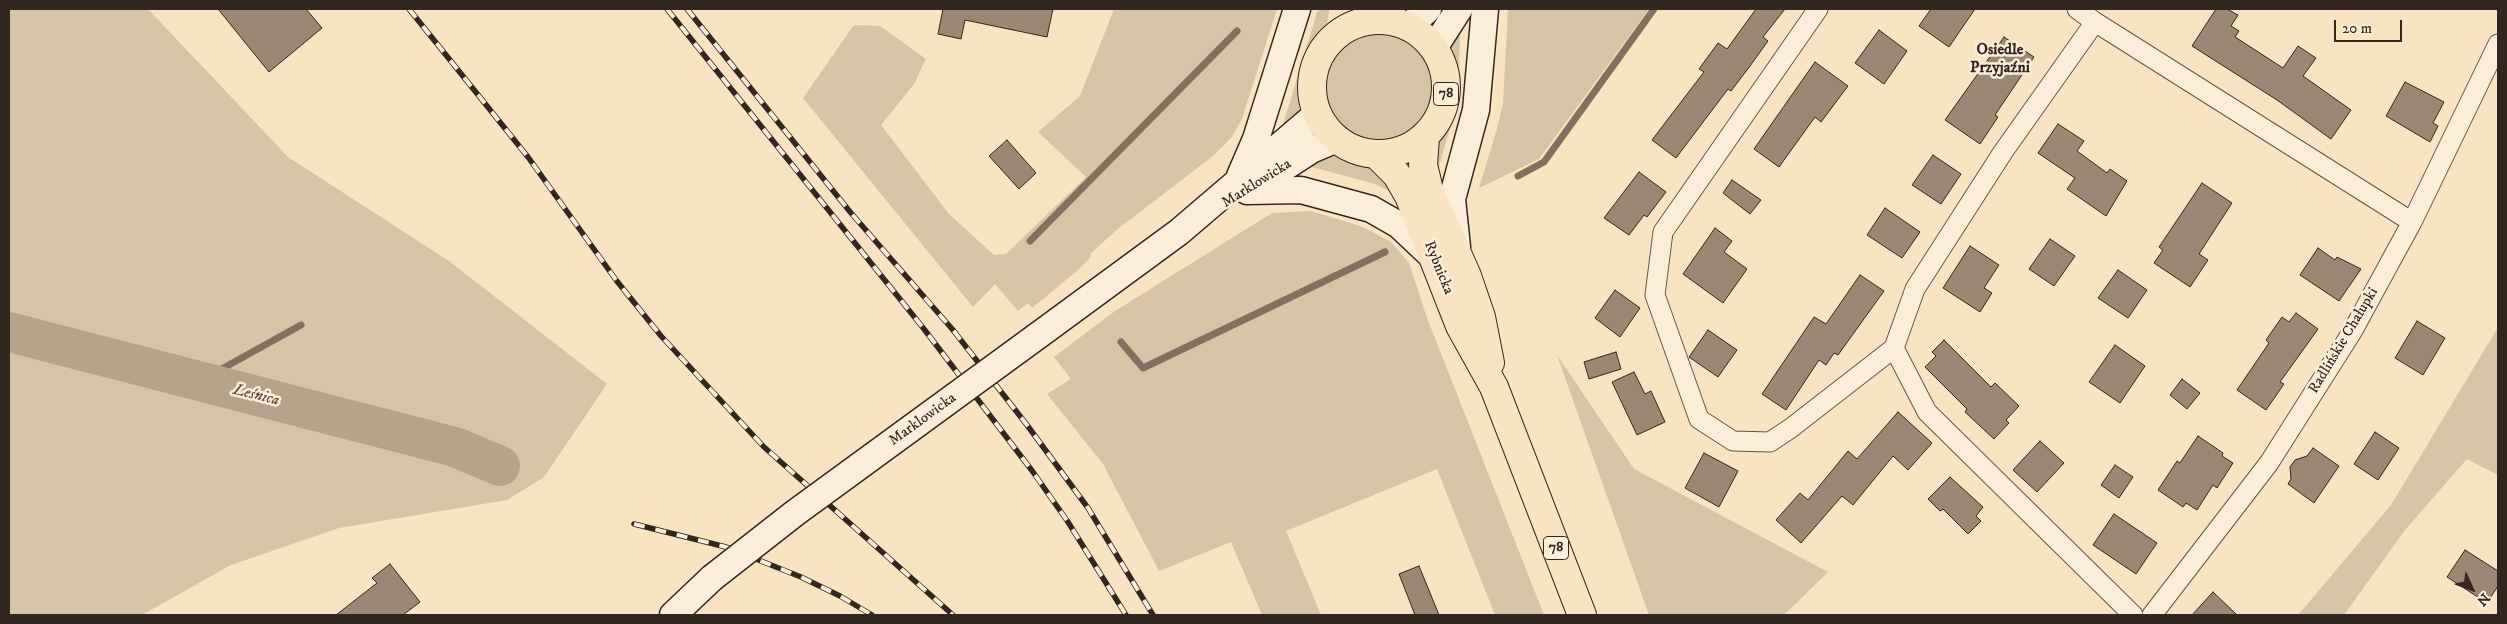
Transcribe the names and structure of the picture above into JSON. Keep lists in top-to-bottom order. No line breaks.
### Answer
{"streets":{"main road":["78","Marklowicka","Rybnicka"],"street":["Radlińskie Chałupki"]},"crossings":[["78","Marklowicka"],["78","Rybnicka"],["Marklowicka","Rybnicka"]],"districts":["Osiedle Przyjaźni"],"water":["Leśnica"],"scale_bar":"20 m","north":"bottom right"}
